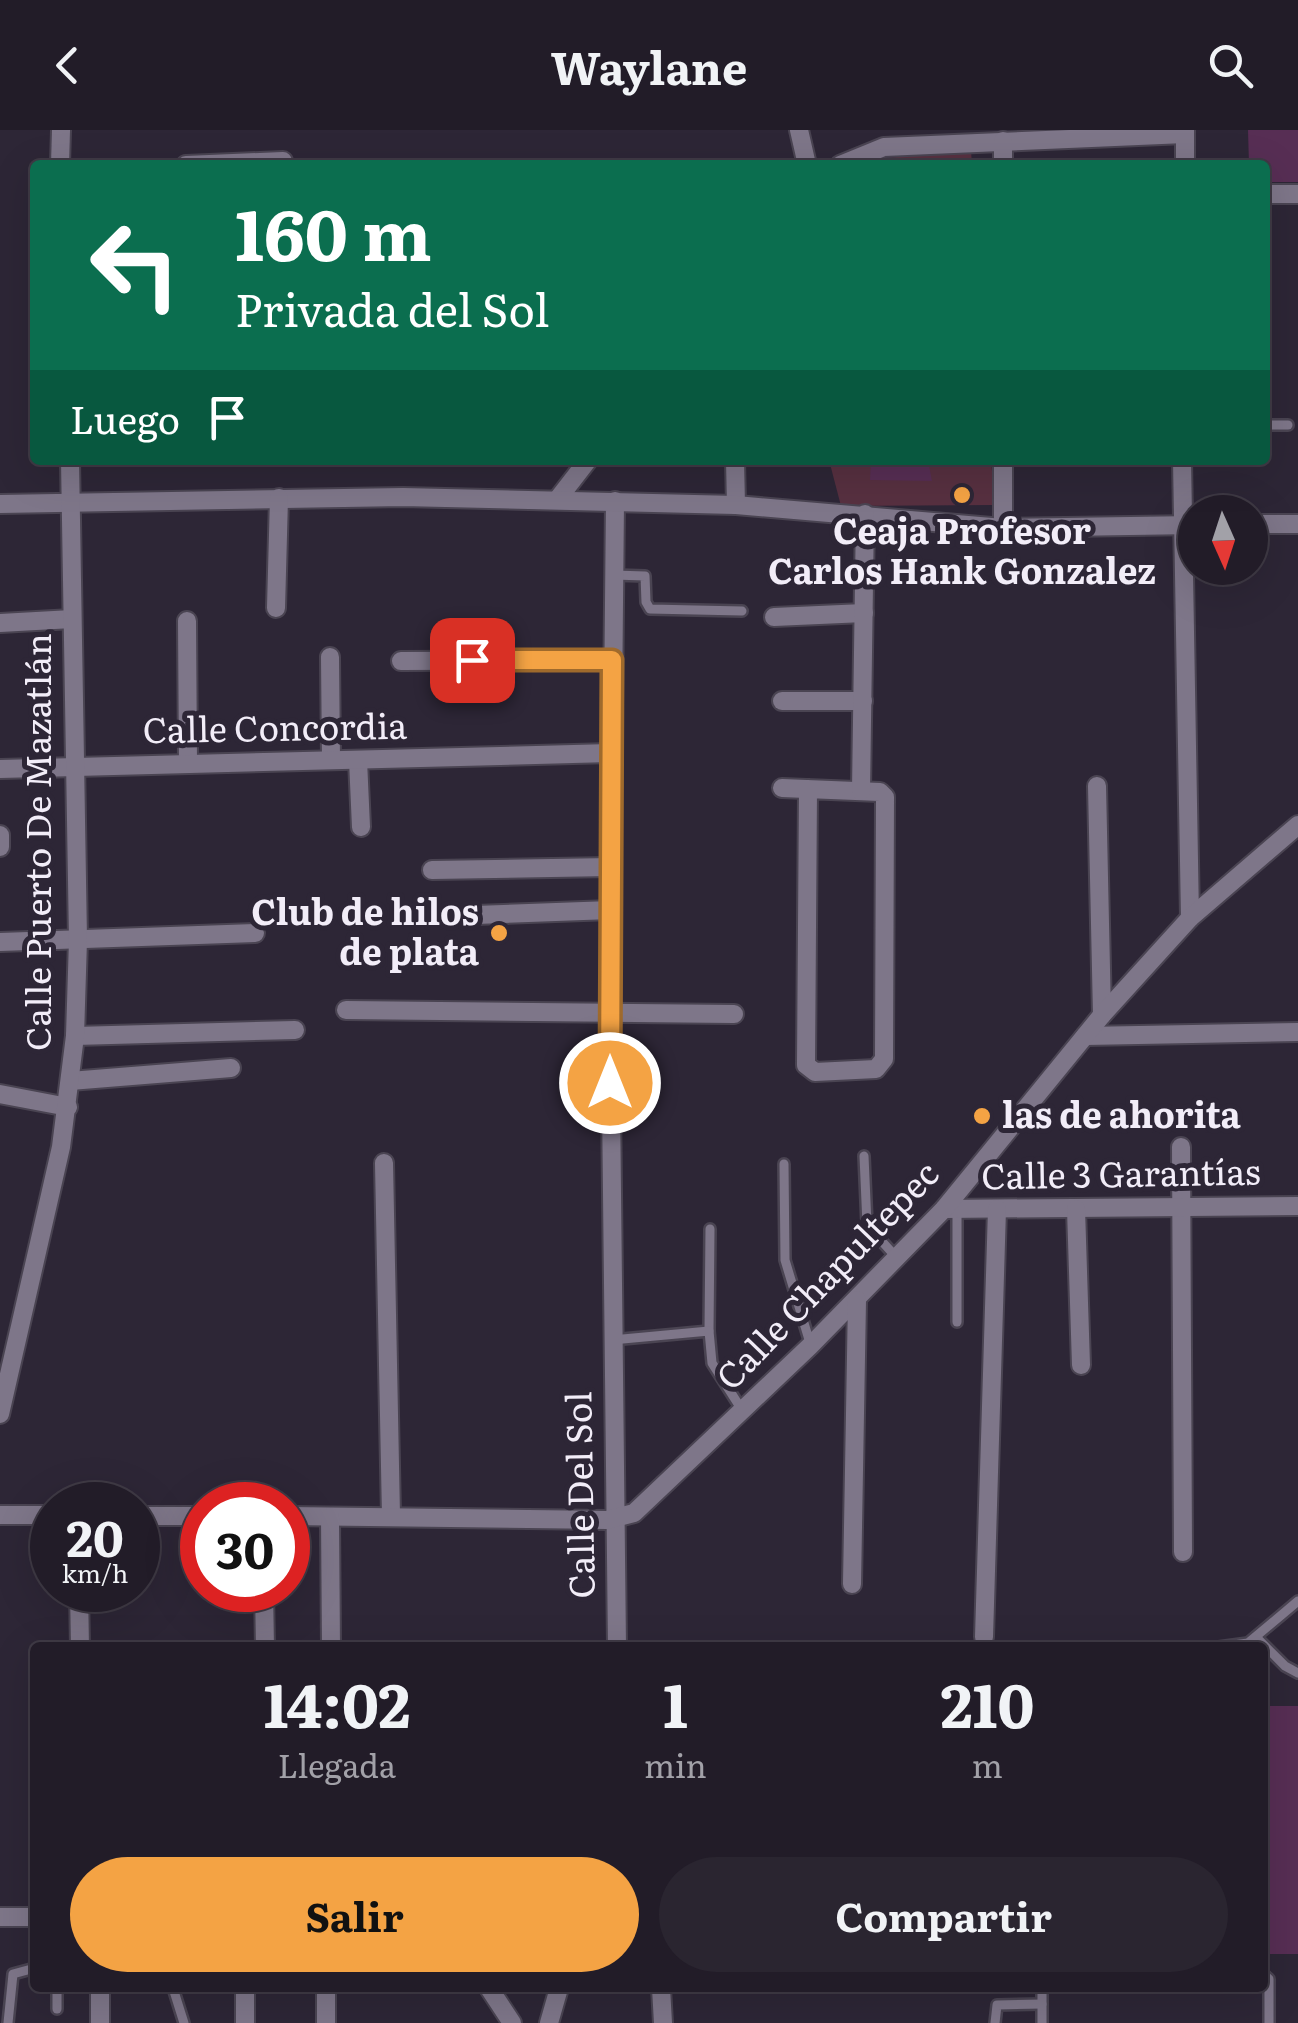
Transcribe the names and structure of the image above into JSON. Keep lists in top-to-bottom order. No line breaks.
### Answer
{"streets":{"street":["Calle Concordia","Calle Puerto De Mazatlán","Calle 3 Garantías","Calle Chapultepec","Calle Del Sol"]},"crossings":[["Calle Concordia","Calle Puerto De Mazatlán"],["Calle Concordia","Calle Del Sol"],["Calle 3 Garantías","Calle Chapultepec"],["Calle Chapultepec","Calle Del Sol"]],"places":["Ceaja Profesor Carlos Hank Gonzalez","Club de hilos de plata","las de ahorita"],"north":"bottom","page":{"header":"Waylane","turn":["160 m","Privada del Sol"],"then":"Luego","speed":"20 km/h","limit":"30","eta":["14:02","Llegada","1","min","210","m"],"buttons":["Salir","Compartir"]}}
